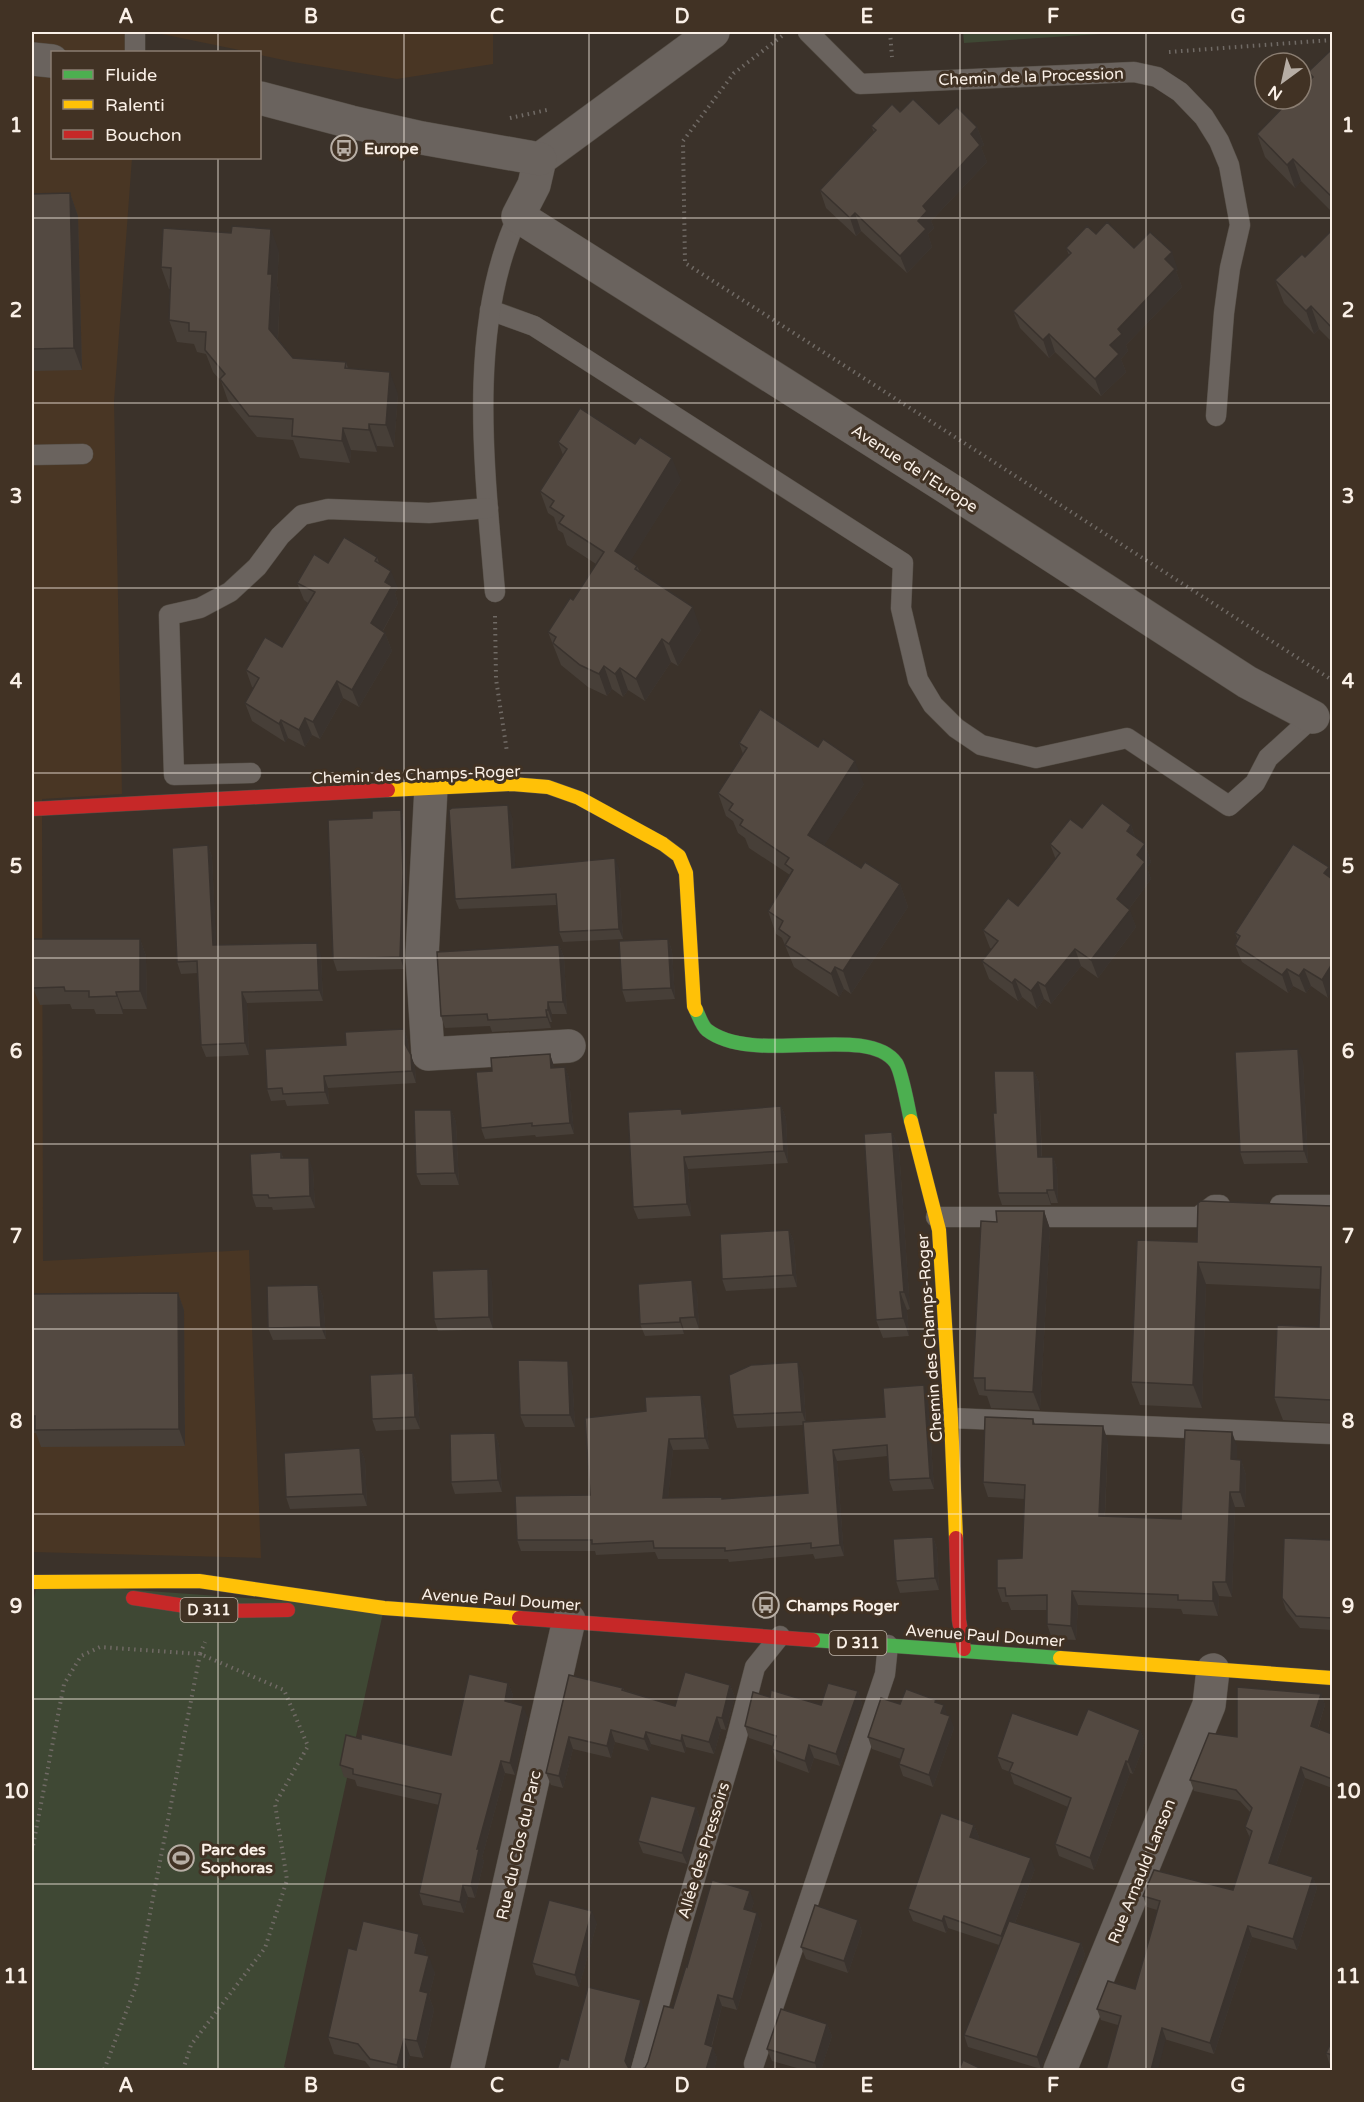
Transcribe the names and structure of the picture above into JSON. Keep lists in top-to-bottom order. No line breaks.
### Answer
{"streets":{"main road":["Chemin des Champs-Roger","Avenue Paul Doumer","D 311"],"street":["Avenue de l'Europe","Rue du Clos du Parc","Rue Arnauld Lanson"],"lane":["Chemin de la Procession","Allée des Pressoirs"]},"crossings":[["Chemin des Champs-Roger","Avenue Paul Doumer"],["Avenue Paul Doumer","Rue du Clos du Parc"],["Avenue Paul Doumer","Allée des Pressoirs"],["Avenue Paul Doumer","Rue Arnauld Lanson"]],"places":{"bus stop":["Europe","Champs Roger"],"sports":["Parc des Sophoras"]},"legend":["Fluide","Ralenti","Bouchon"],"north":"bottom left","grid":{"columns":["A","B","C","D","E","F","G"],"rows":["1","2","3","4","5","6","7","8","9","10","11"]}}
